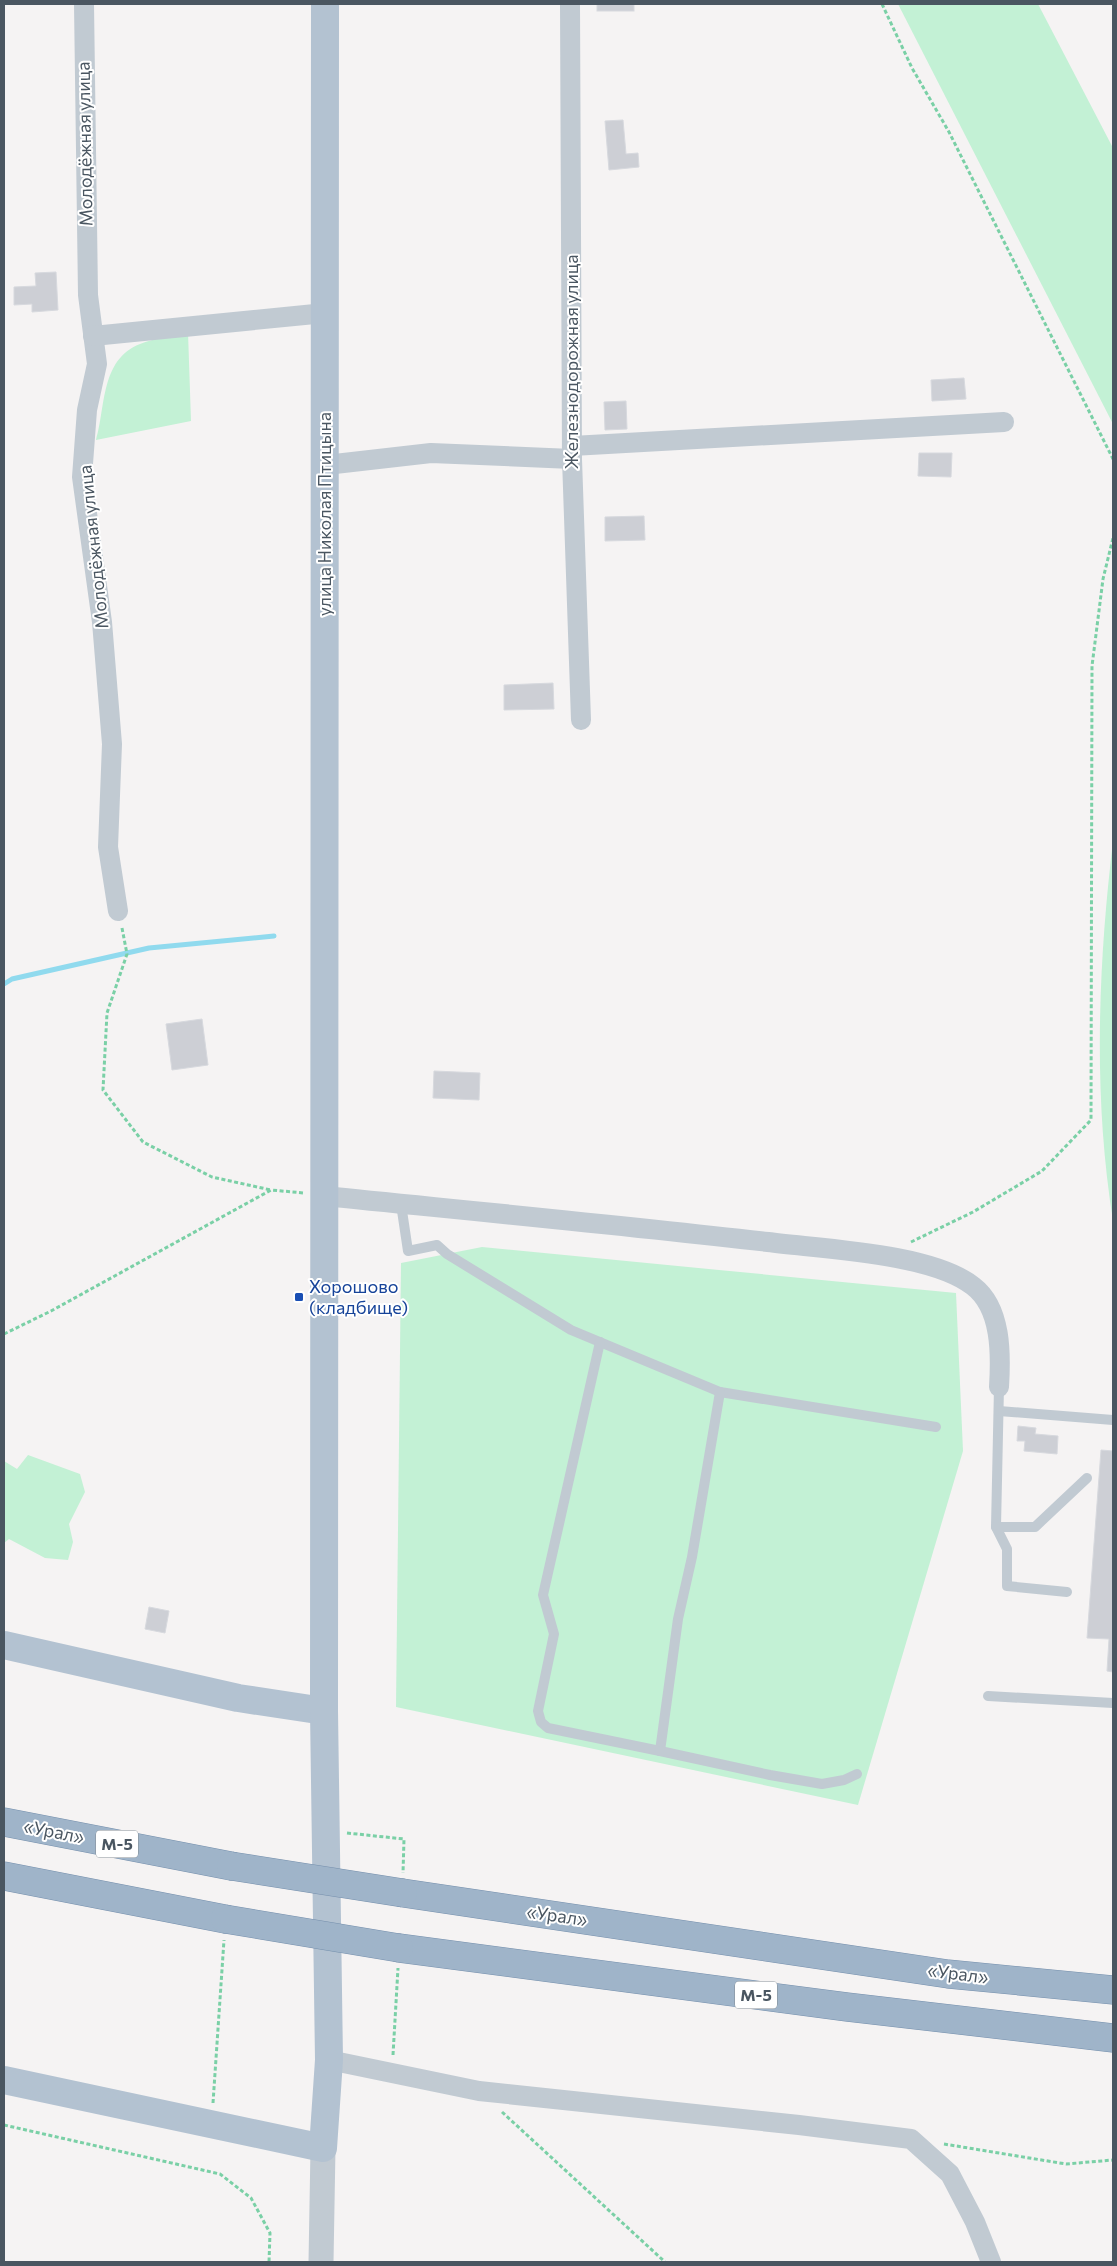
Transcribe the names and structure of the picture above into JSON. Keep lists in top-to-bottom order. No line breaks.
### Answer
{"streets":{"highway":["«Урал»","М-5"],"main road":["улица Николая Птицына"],"street":["Молодёжная улица","Железнодорожная улица"]},"places":{"transit":["Хорошово (кладбище)"]}}
